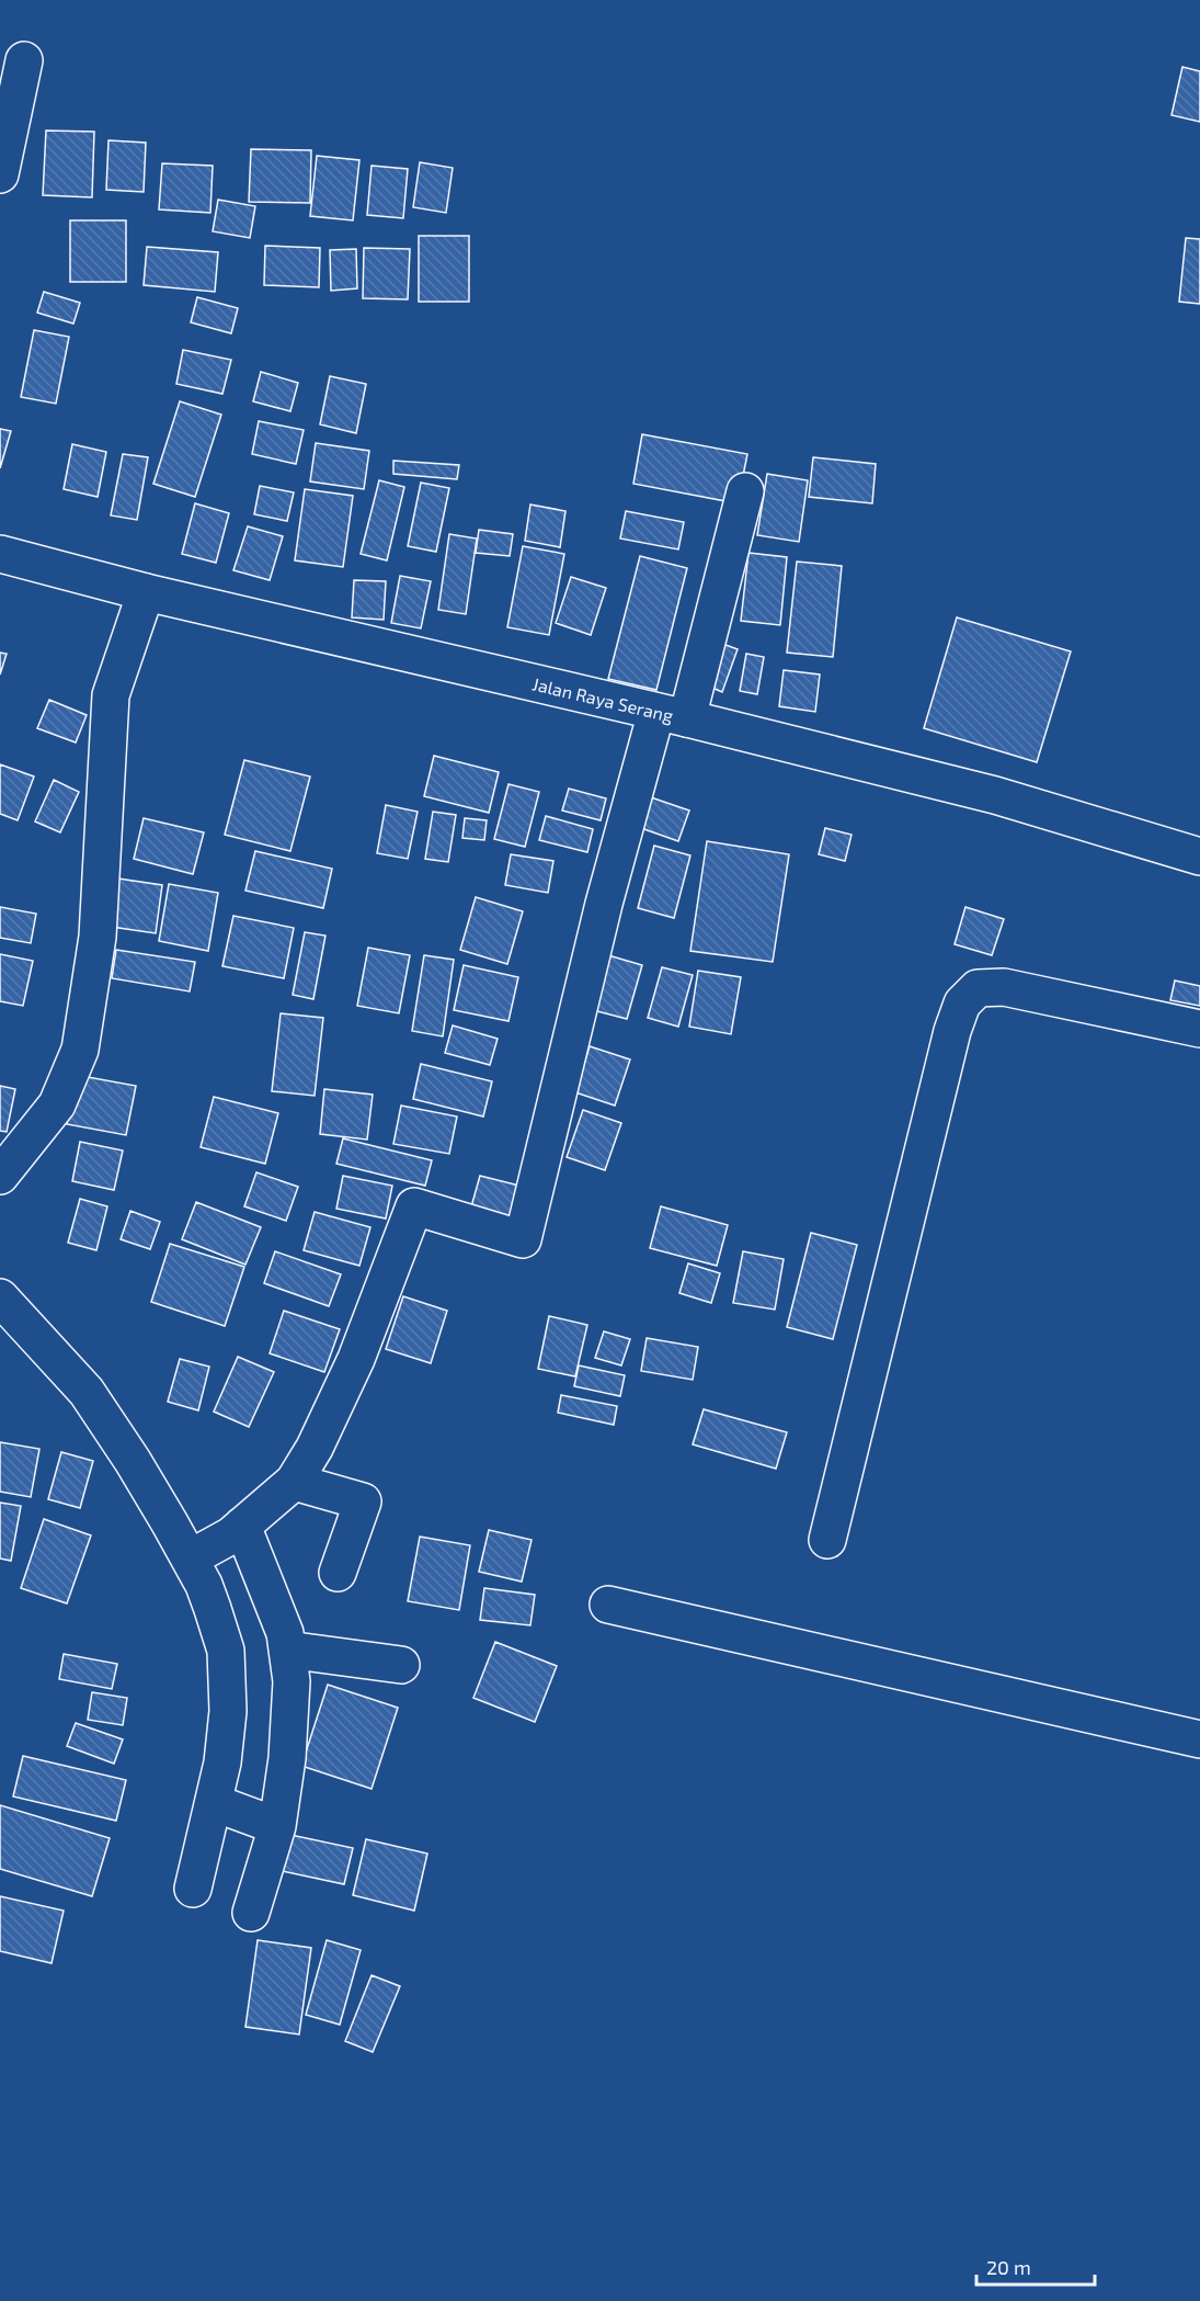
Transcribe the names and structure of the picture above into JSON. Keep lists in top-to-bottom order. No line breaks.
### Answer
{"streets":{"main road":["Jalan Raya Serang"]},"scale_bar":"20 m"}
